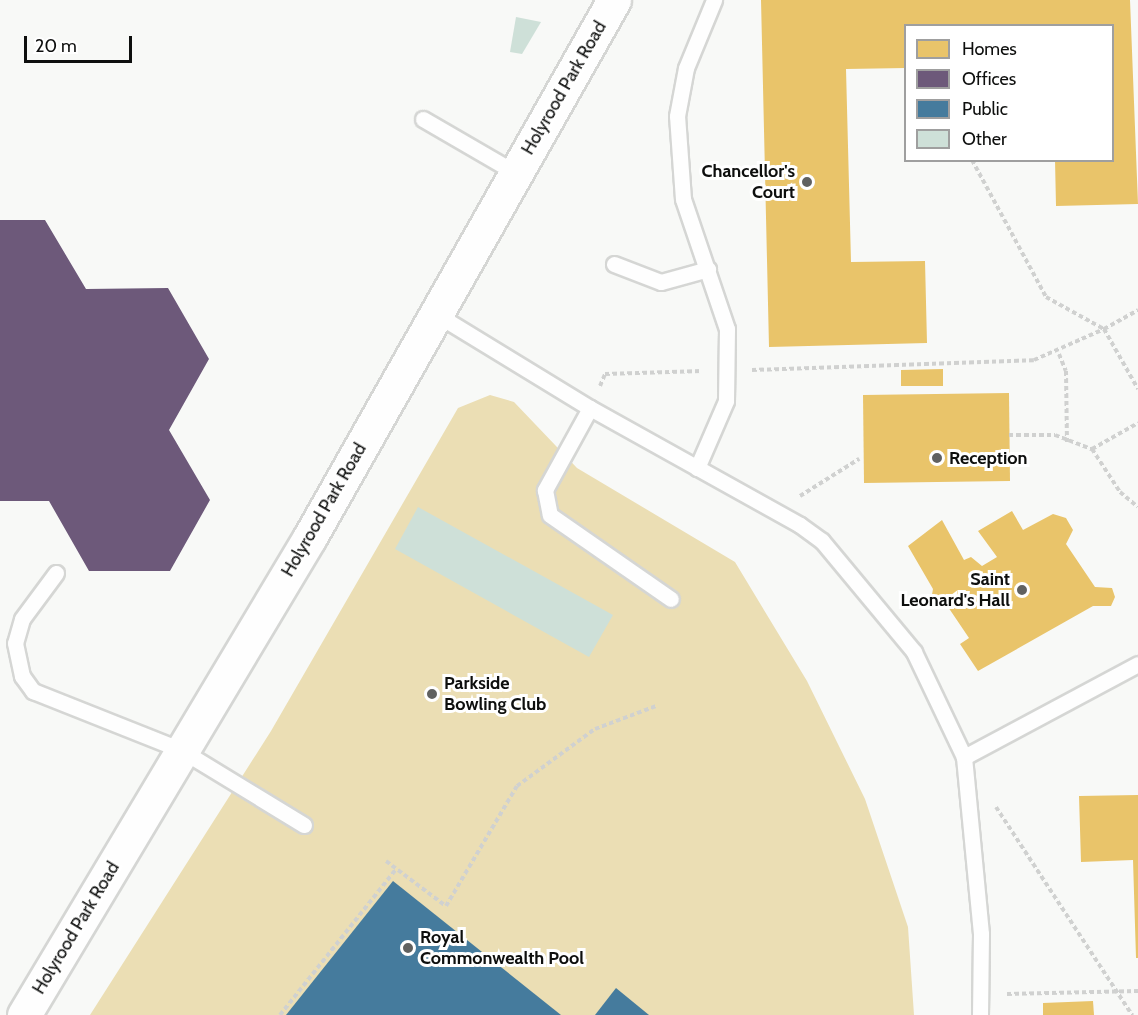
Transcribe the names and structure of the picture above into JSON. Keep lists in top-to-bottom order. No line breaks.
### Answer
{"streets":{"street":["Holyrood Park Road"]},"places":["Chancellor's Court","Reception","Saint Leonard's Hall","Parkside Bowling Club","Royal Commonwealth Pool"],"legend":["Homes","Offices","Public","Other"],"scale_bar":"20 m"}
